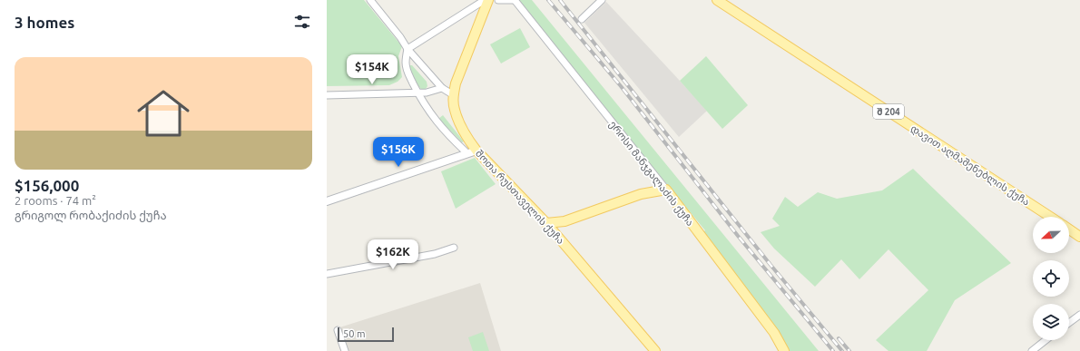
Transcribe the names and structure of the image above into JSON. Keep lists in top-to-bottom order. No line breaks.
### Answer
{"streets":{"main road":["შ 204","დავით აღმაშენებლის ქუჩა","ეროსი მანჯგალაძის ქუჩა","შოთა რუსთაველის ქუჩა"]},"scale_bar":"50 m","north":"left","page":{"heading":"3 homes","list":[{"name":"$156,000","note":"2 rooms · 74 m² · გრიგოლ რობაქიძის ქუჩა"}],"price":["$154K","$156K","$162K"],"scale":"50 m"}}
